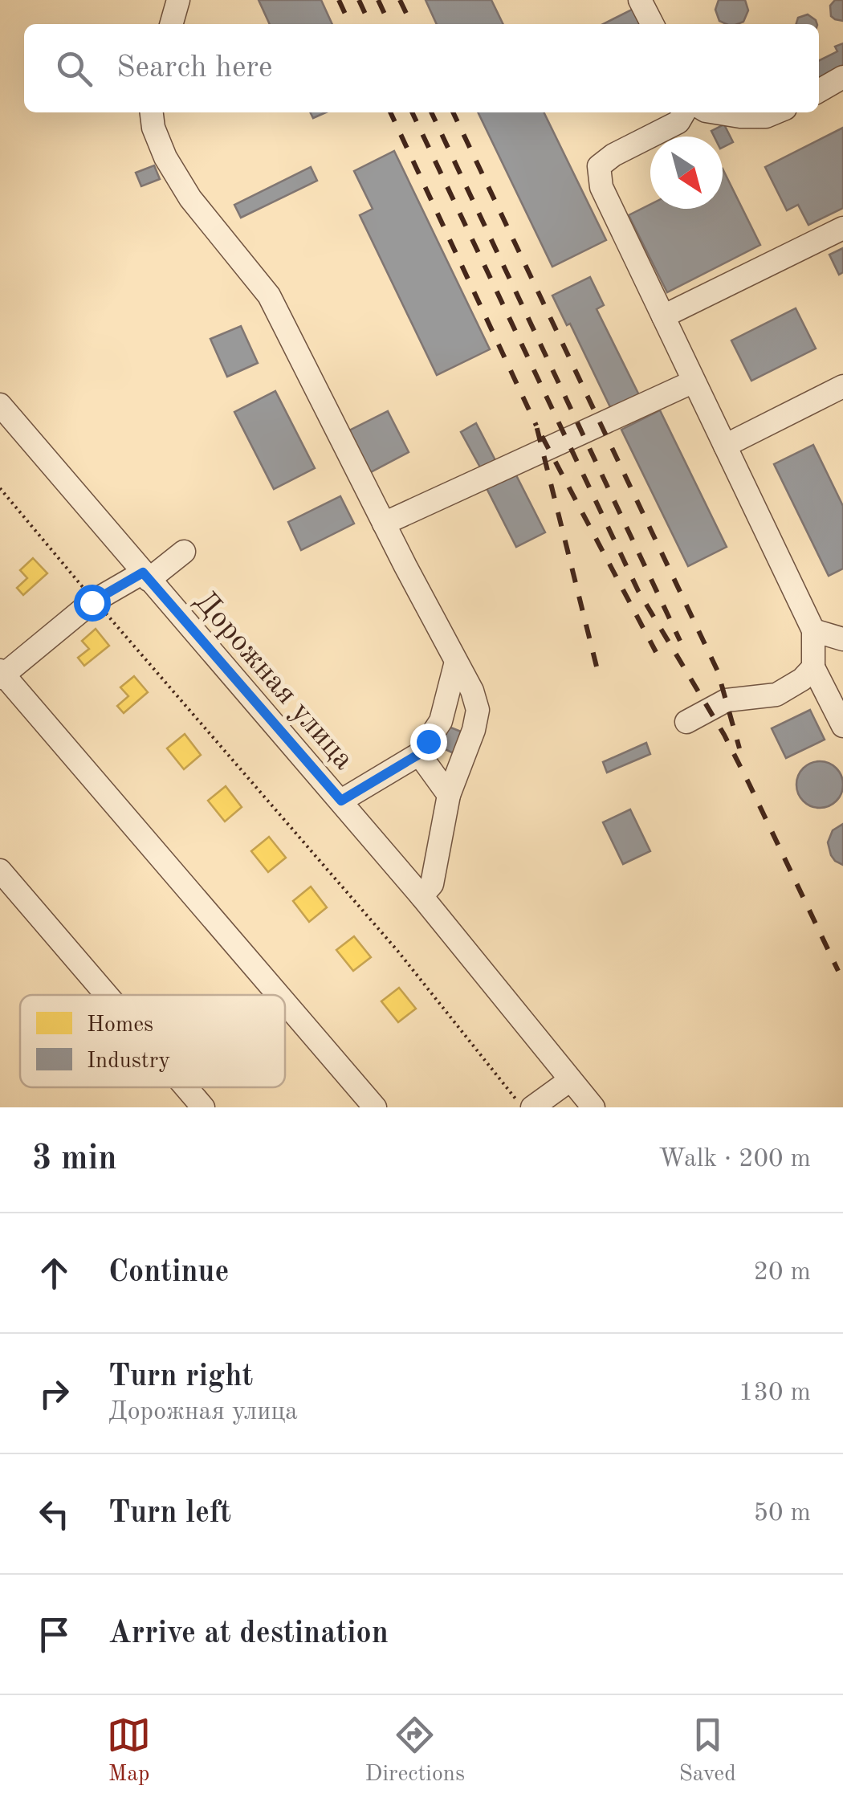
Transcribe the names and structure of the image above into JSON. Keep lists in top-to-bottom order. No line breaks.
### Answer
{"streets":{"street":["Дорожная улица"]},"legend":["Homes","Industry"],"north":"bottom right","page":{"search":"Search here","heading":["3 min","Walk · 200 m"],"list":[["Continue","20 m"],["Turn right","Дорожная улица","130 m"],["Turn left","50 m"],"Arrive at destination"],"nav":["Map","Directions","Saved"]}}
